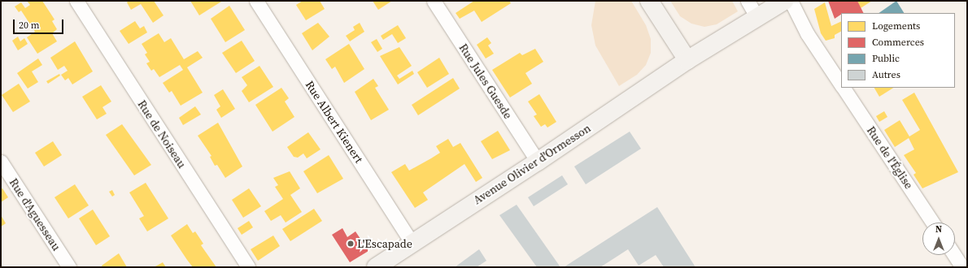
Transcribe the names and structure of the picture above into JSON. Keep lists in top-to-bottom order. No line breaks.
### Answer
{"streets":{"main road":["Avenue Olivier d'Ormesson"],"street":["Rue Jules Guesde","Rue Albert Kienert","Rue de Noiseau","Rue de l'Église","Rue d'Aguesseau"]},"crossings":[["Rue Jules Guesde","Avenue Olivier d'Ormesson"],["Rue Albert Kienert","Avenue Olivier d'Ormesson"]],"places":["L'Escapade"],"legend":["Logements","Commerces","Public","Autres"],"scale_bar":"20 m","north":"top"}
